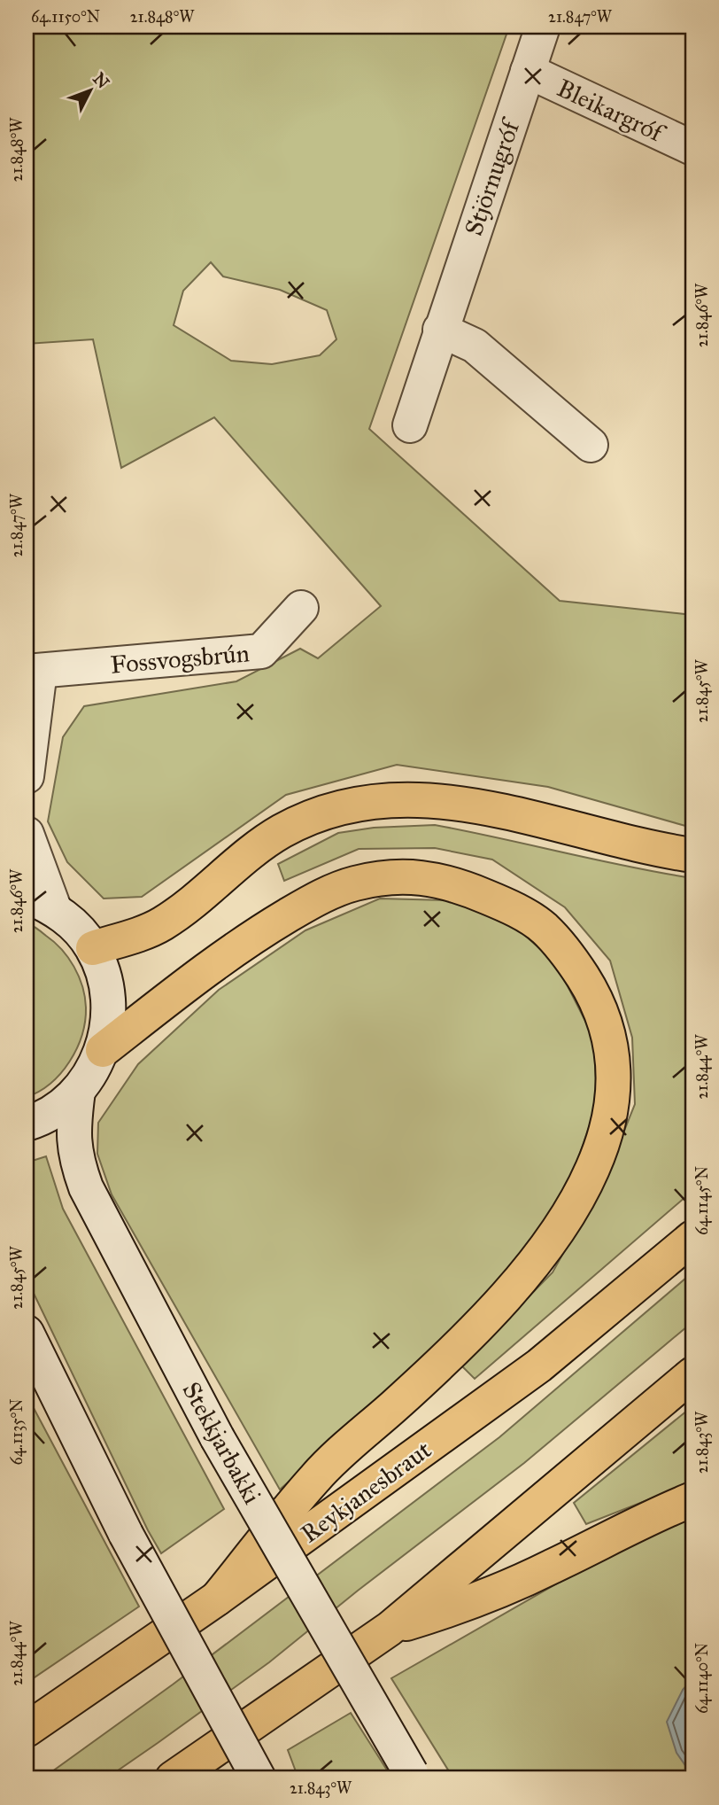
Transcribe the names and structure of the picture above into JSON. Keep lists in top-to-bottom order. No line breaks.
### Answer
{"streets":{"highway":["Reykjanesbraut"],"main road":["Bleikargróf","Stjörnugróf","Fossvogsbrún","Stekkjarbakki"]},"crossings":[["Bleikargróf","Stjörnugróf"]],"north":"top right","coordinates":["64.1150°N","21.848°W","21.847°W","21.846°W","21.845°W","21.844°W","64.1145°N","64.1135°N","21.843°W","64.1140°N"]}
